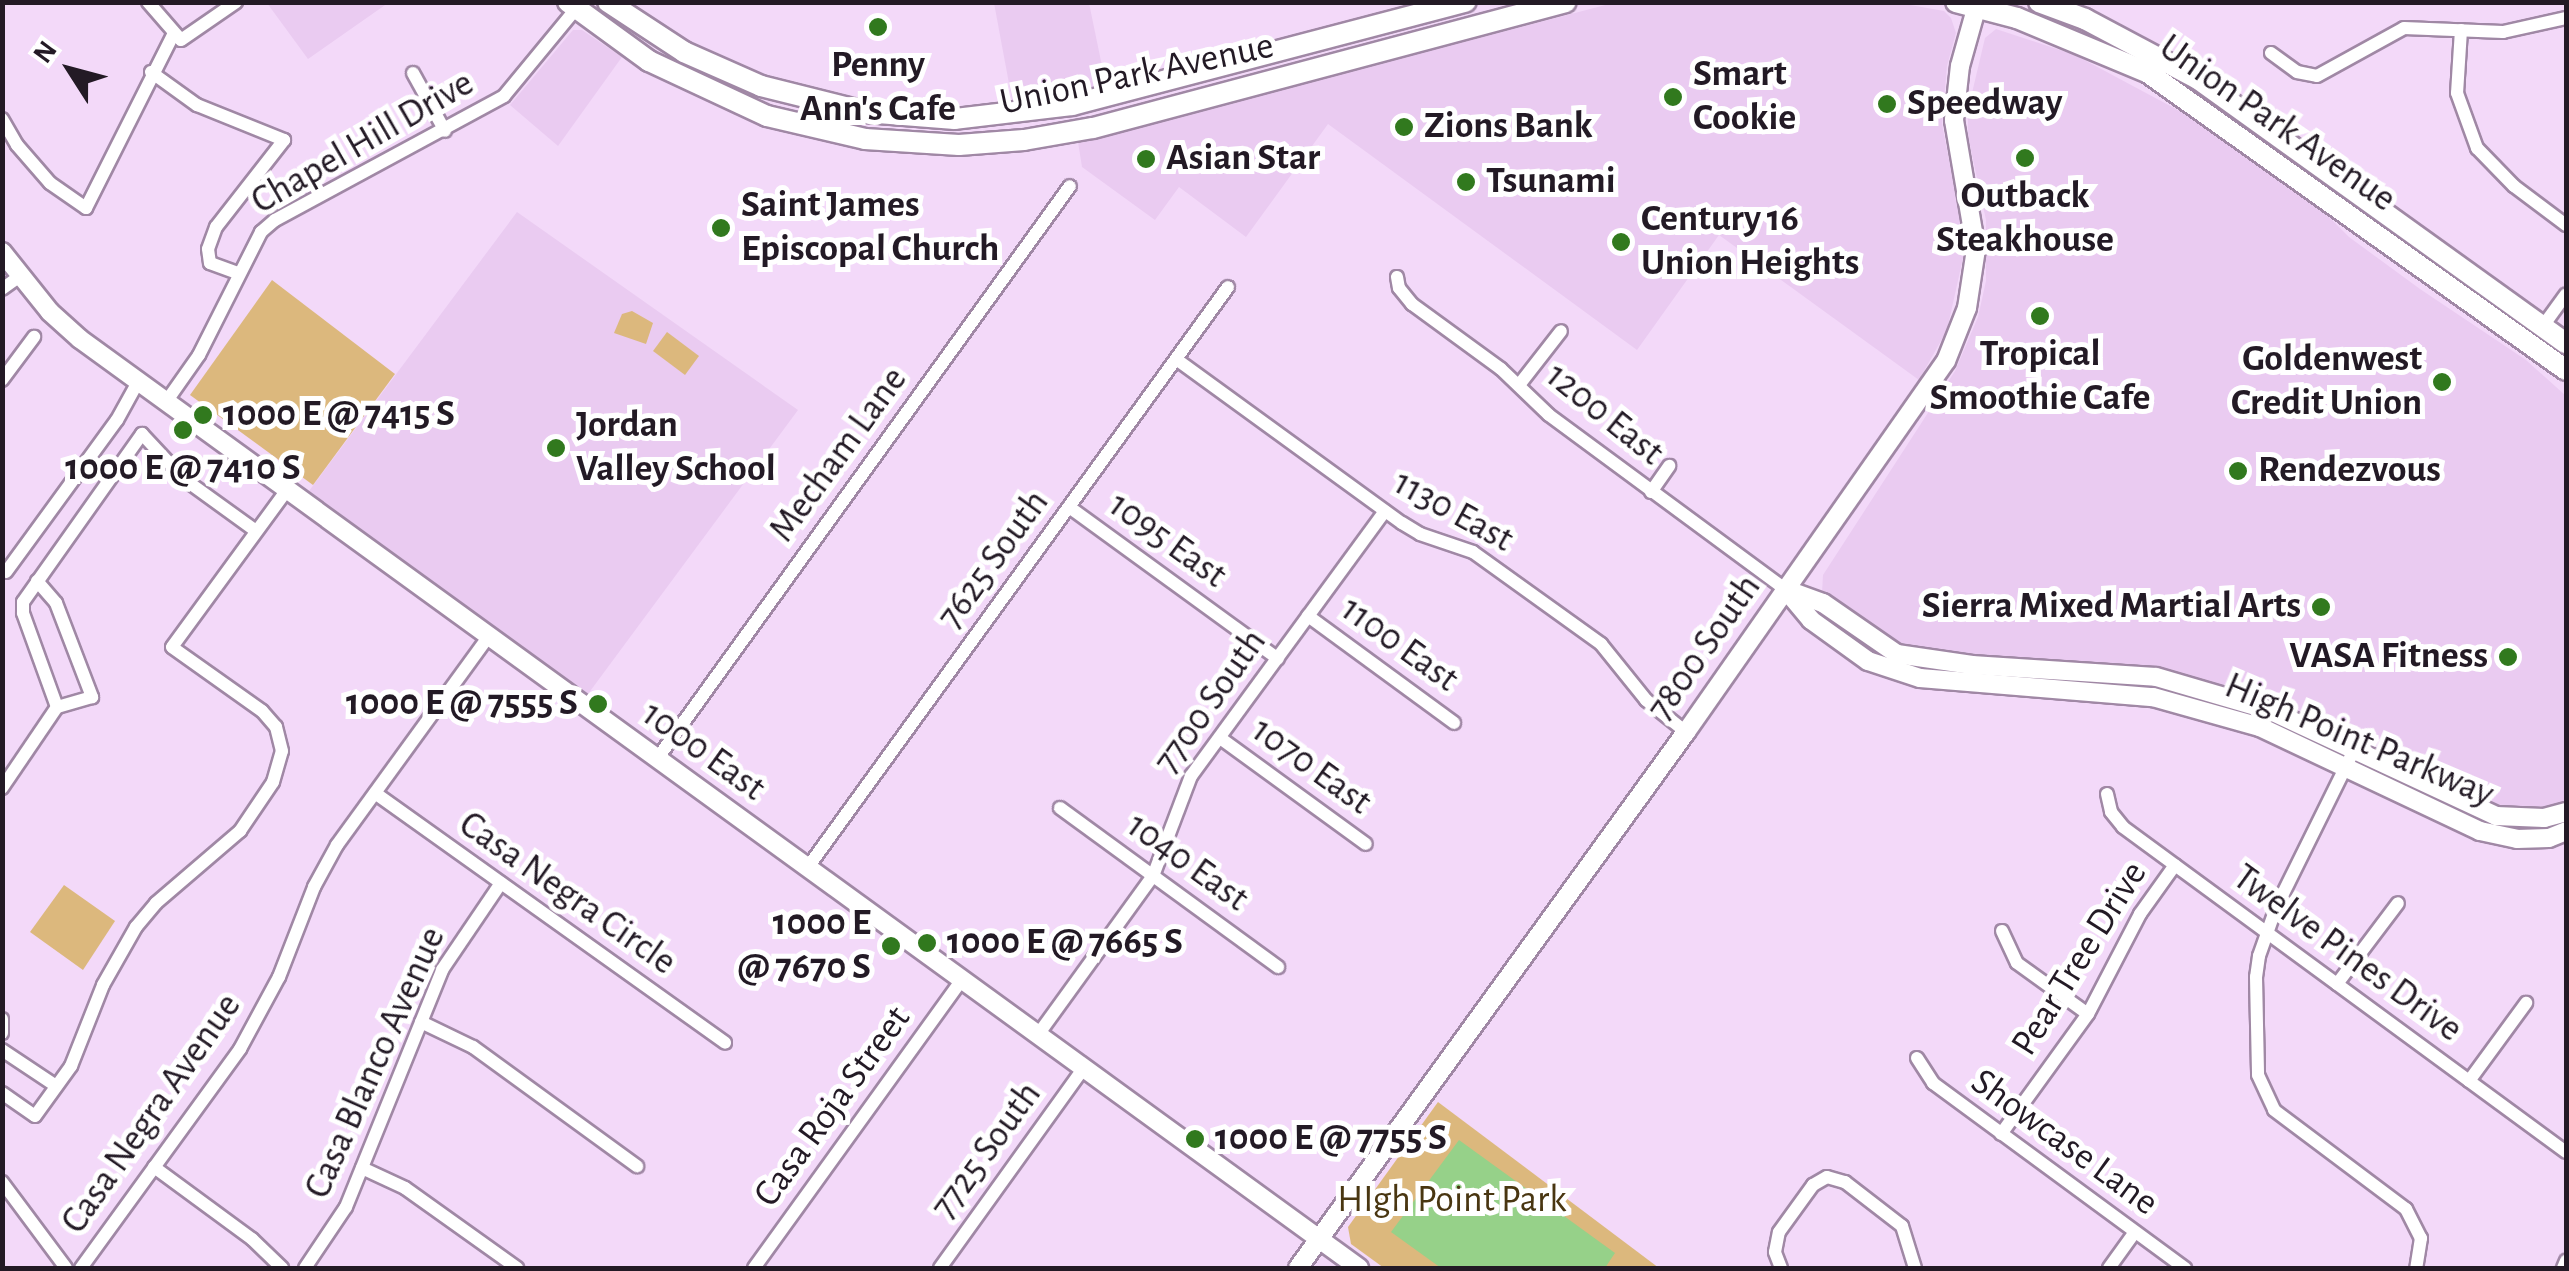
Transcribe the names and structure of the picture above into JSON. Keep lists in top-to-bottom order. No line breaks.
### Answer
{"streets":{"main road":["Union Park Avenue"],"street":["Chapel Hill Drive","1200 East","Mecham Lane","1130 East","1095 East","7625 South","1100 East","7800 South","7700 South","High Point Parkway","1000 East","1070 East","1040 East","Casa Negra Circle","Twelve Pines Drive","Pear Tree Drive","Casa Blanco Avenue","Casa Roja Street","Casa Negra Avenue","Showcase Lane","7725 South"]},"crossings":[["Union Park Avenue","Chapel Hill Drive"],["Union Park Avenue","7800 South"],["Chapel Hill Drive","1000 East"],["1200 East","7800 South"],["1200 East","High Point Parkway"],["Mecham Lane","1000 East"],["1130 East","7625 South"],["1130 East","7800 South"],["1130 East","7700 South"],["1095 East","7625 South"],["1095 East","7700 South"],["7625 South","1000 East"],["1100 East","7700 South"],["7800 South","High Point Parkway"],["7800 South","1000 East"],["7700 South","1000 East"],["7700 South","1070 East"],["7700 South","1040 East"],["1000 East","Casa Roja Street"],["1000 East","Casa Negra Avenue"],["1000 East","7725 South"],["Casa Negra Circle","Casa Blanco Avenue"],["Casa Negra Circle","Casa Negra Avenue"],["Twelve Pines Drive","Pear Tree Drive"],["Pear Tree Drive","Showcase Lane"]],"parks":["HIgh Point Park"],"places":["Penny Ann's Cafe","Smart Cookie","Speedway","Zions Bank","Outback Steakhouse","Asian Star","Tsunami","Saint James Episcopal Church","Century 16 Union Heights","Tropical Smoothie Cafe","Goldenwest Credit Union","1000 E @ 7415 S","1000 E @ 7410 S","Jordan Valley School","Rendezvous","Sierra Mixed Martial Arts","VASA Fitness","1000 E @ 7555 S","1000 E @ 7665 S","1000 E @ 7670 S","1000 E @ 7755 S"],"north":"top left"}
